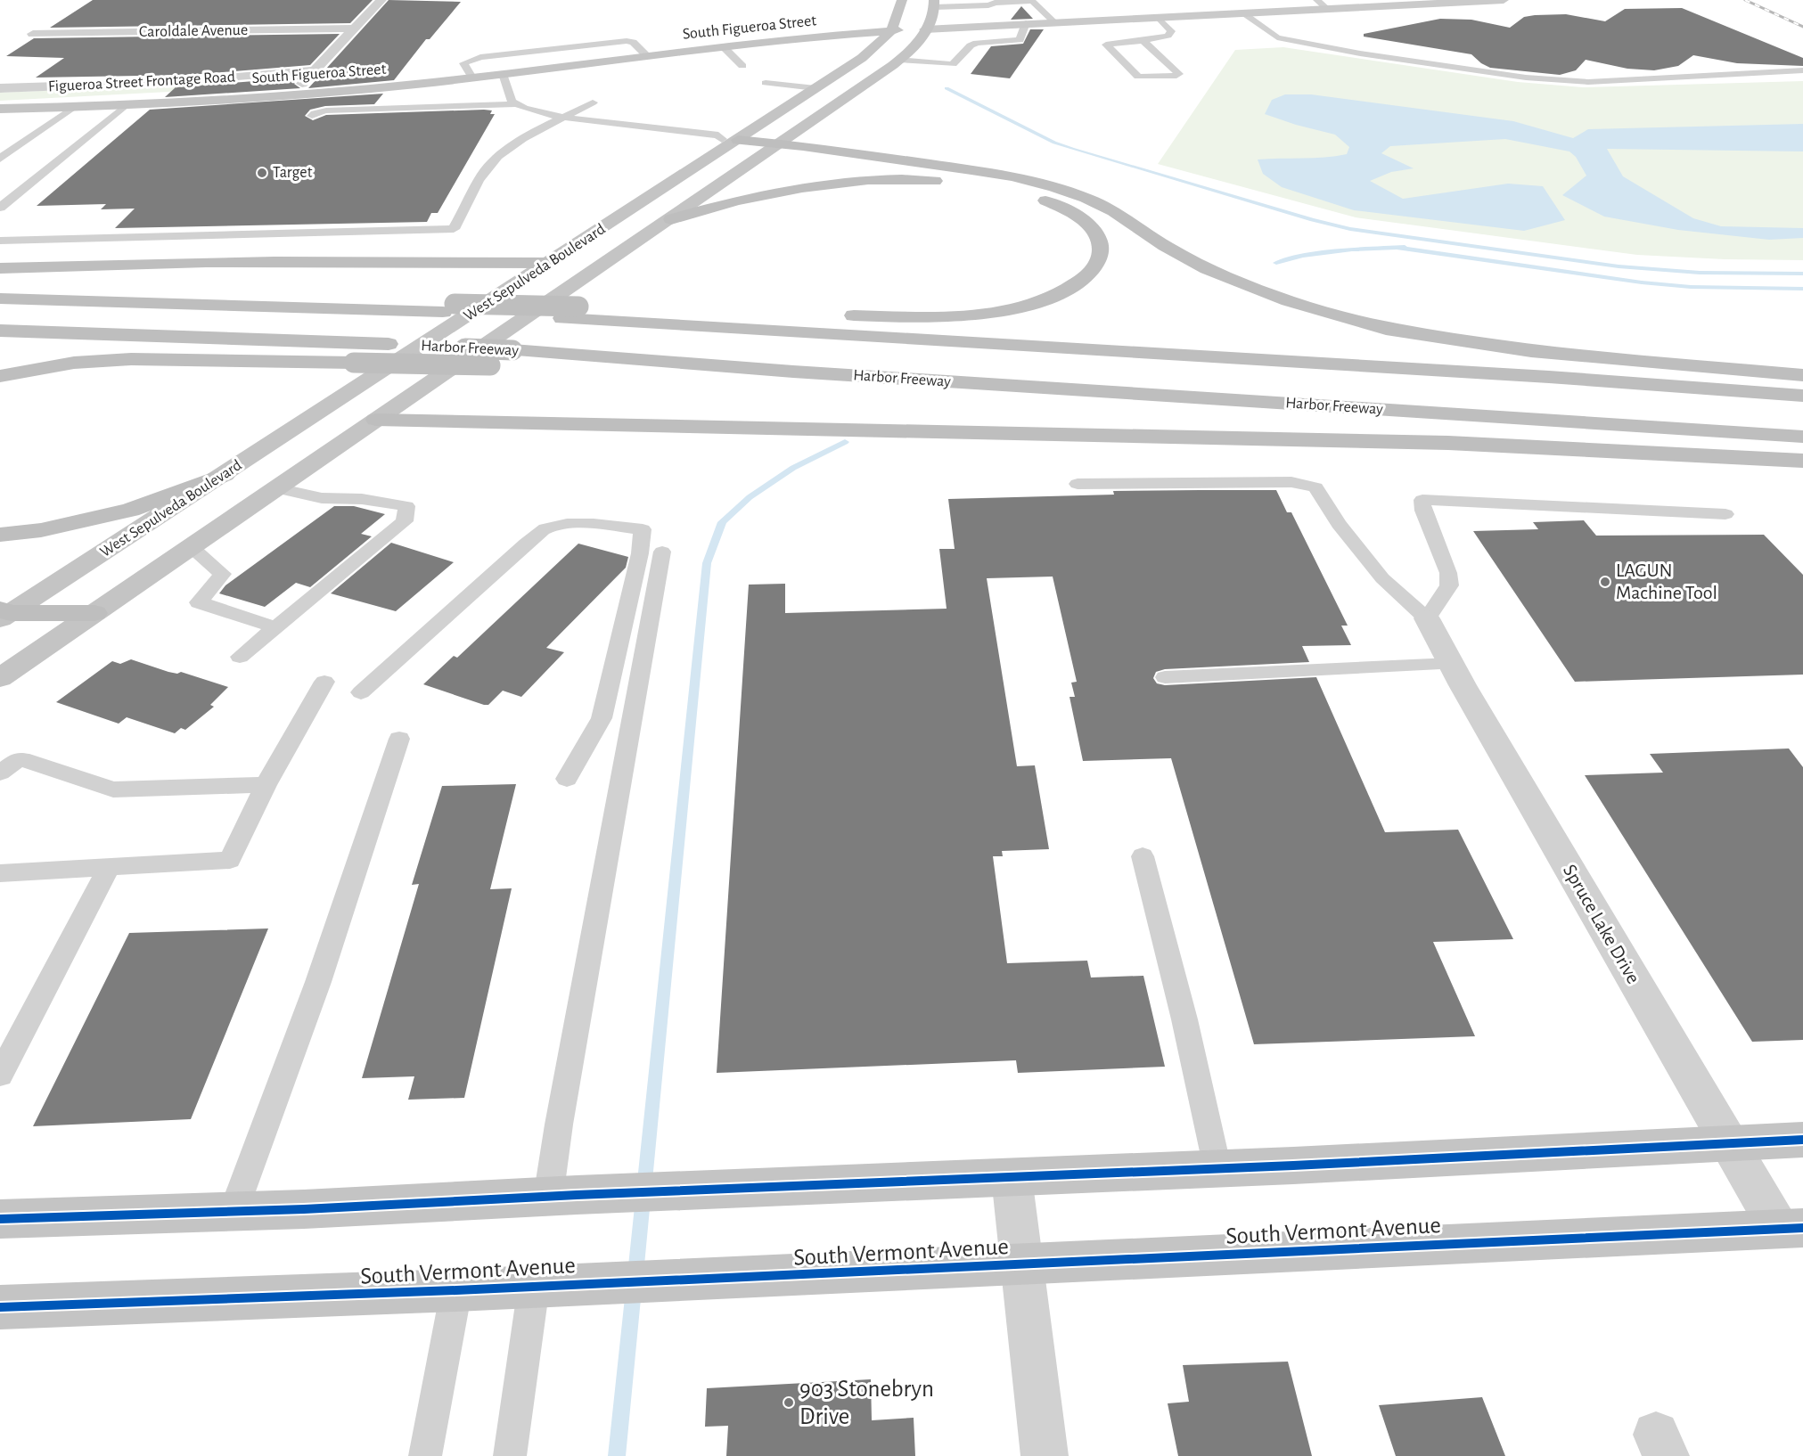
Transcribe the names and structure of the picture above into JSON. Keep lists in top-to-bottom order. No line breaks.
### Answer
{"streets":{"highway":["Harbor Freeway"],"main road":["South Figueroa Street","West Sepulveda Boulevard","South Vermont Avenue"],"street":["Caroldale Avenue","Figueroa Street Frontage Road","Spruce Lake Drive"]},"crossings":[["South Figueroa Street","West Sepulveda Boulevard"],["Spruce Lake Drive","South Vermont Avenue"]],"places":["Target","LAGUN Machine Tool","903 Stonebryn Drive"]}
